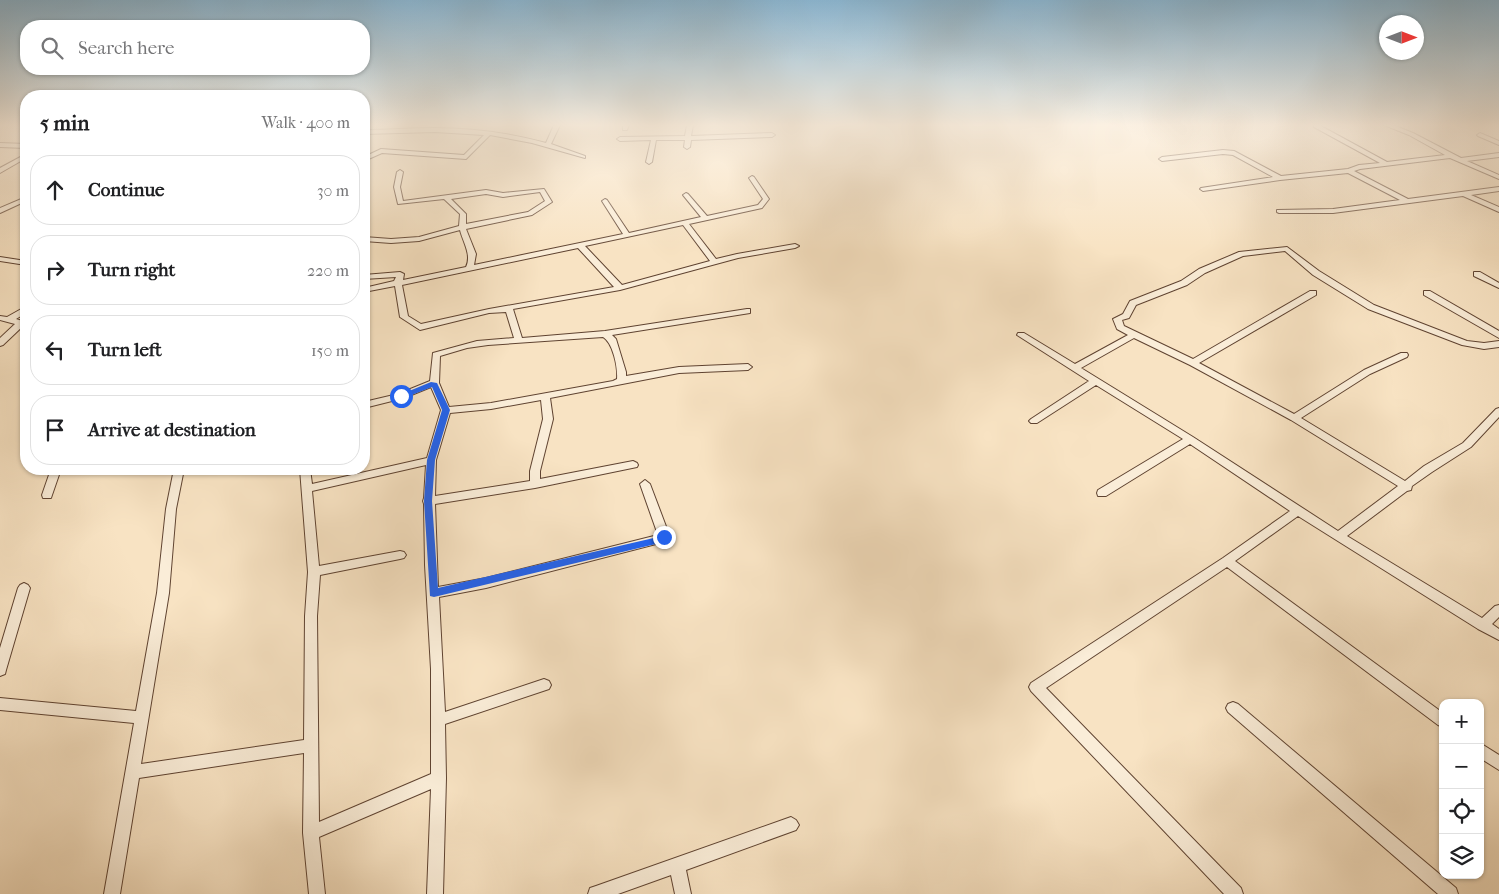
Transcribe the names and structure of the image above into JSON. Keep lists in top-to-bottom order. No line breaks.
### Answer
{"north":"right","page":{"search":"Search here","heading":["5 min","Walk · 400 m"],"list":[["Continue","30 m"],["Turn right","220 m"],["Turn left","150 m"],"Arrive at destination"],"map_buttons":["+","−"]}}
